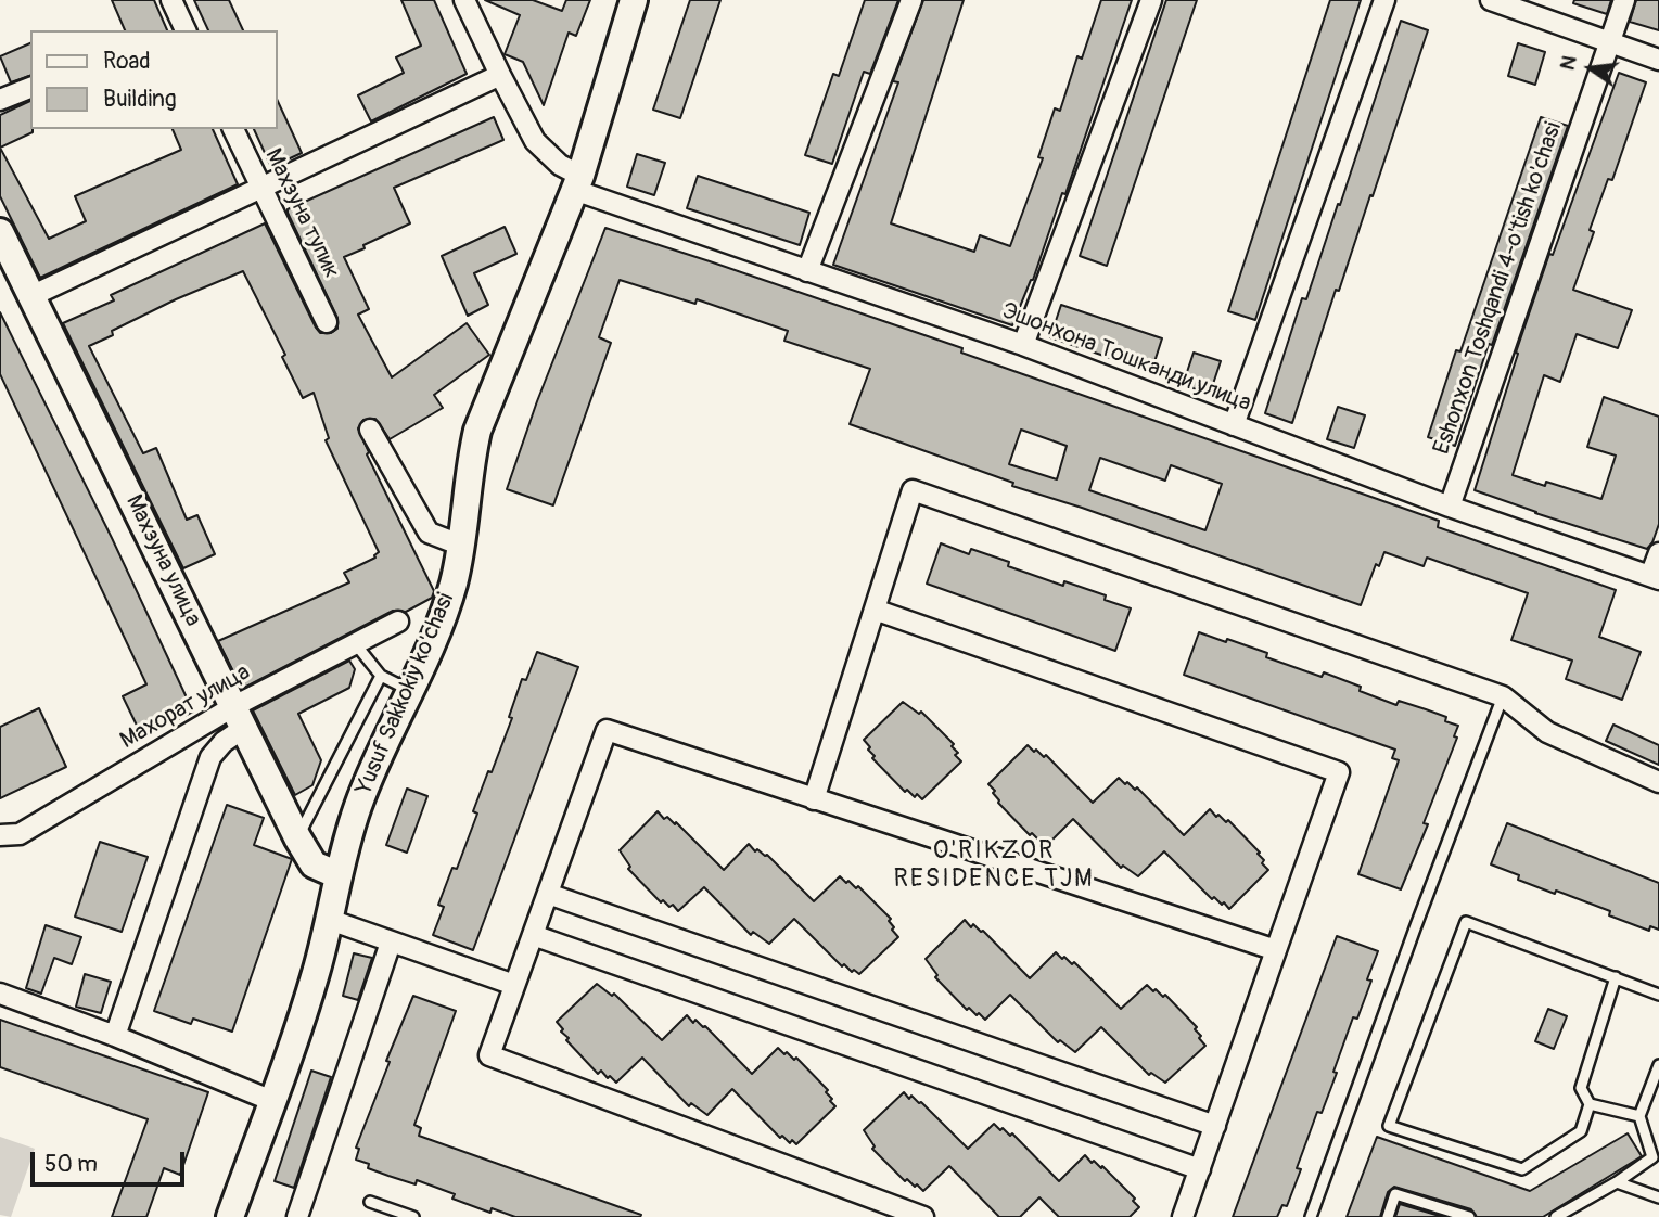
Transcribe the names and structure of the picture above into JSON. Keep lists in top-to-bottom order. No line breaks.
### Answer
{"streets":{"main road":["Махзуна улица","Yusuf Sakkokiy ko'chasi"],"street":["Махзуна тупик","Eshonxon Toshqandi 4-o'tish ko'chasi","Эшонхона Тошканди улица","Махорат улица"]},"crossings":[["Eshonxon Toshqandi 4-o'tish ko'chasi","Эшонхона Тошканди улица"],["Эшонхона Тошканди улица","Yusuf Sakkokiy ko'chasi"],["Махзуна улица","Yusuf Sakkokiy ko'chasi"],["Махзуна улица","Махорат улица"]],"districts":["O'RIKZOR RESIDENCE TJM"],"legend":["Road","Building"],"scale_bar":"50 m","north":"left"}
